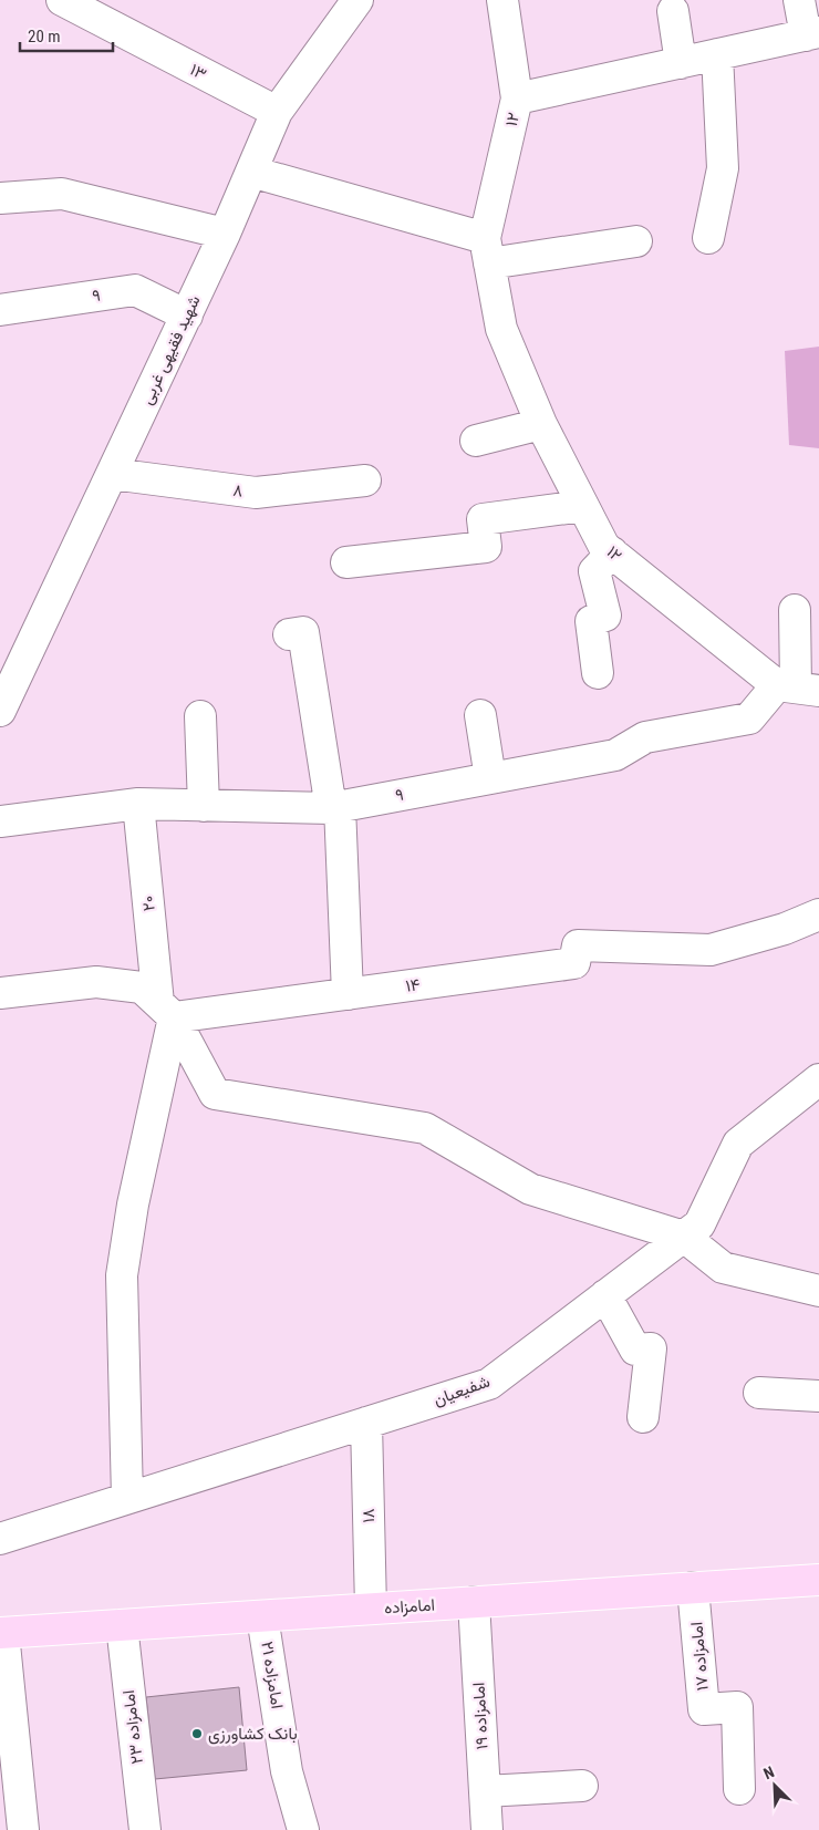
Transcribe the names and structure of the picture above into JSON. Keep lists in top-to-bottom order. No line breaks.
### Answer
{"streets":{"main road":["امامزاده"],"street":["۱۳","۱۲","۹","شهید فقیهی غربی","۸","۲۰","۱۴","شفیعیان","۱۸","امامزاده ۱۷","امامزاده ۲۱","امامزاده ۱۹","امامزاده ۲۳"]},"crossings":[["۱۳","شهید فقیهی غربی"],["۱۲","۹"],["۹","شهید فقیهی غربی"],["۹","۲۰"],["شهید فقیهی غربی","۸"],["۲۰","۱۴"],["شفیعیان","۱۸"],["۱۸","امامزاده"],["امامزاده","امامزاده ۱۷"],["امامزاده","امامزاده ۲۱"],["امامزاده","امامزاده ۱۹"],["امامزاده","امامزاده ۲۳"]],"places":["بانک کشاورزی"],"scale_bar":"20 m","north":"top left"}
